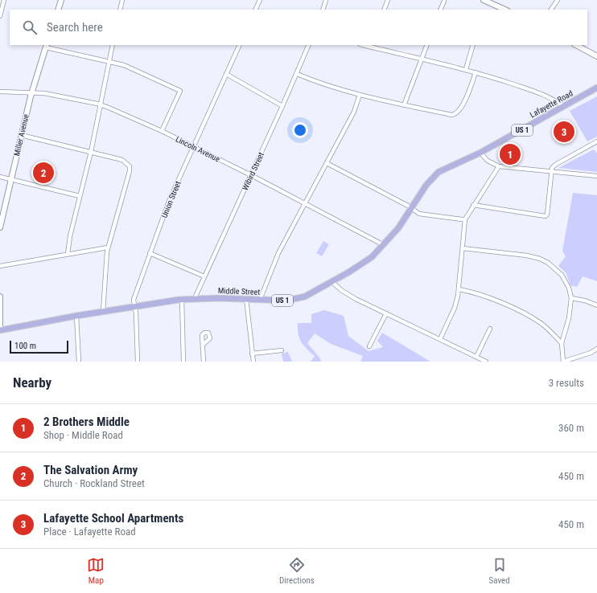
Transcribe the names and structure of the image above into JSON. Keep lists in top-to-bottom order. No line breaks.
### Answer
{"streets":{"main road":["Lafayette Road","US 1","Miller Avenue","Middle Street"],"street":["Lincoln Avenue","Wibird Street","Union Street"]},"crossings":[["Lafayette Road","Middle Street"],["Miller Avenue","Lincoln Avenue"],["Lincoln Avenue","Wibird Street"],["Lincoln Avenue","Union Street"],["Lincoln Avenue","Middle Street"],["Wibird Street","Middle Street"],["Union Street","Middle Street"]],"scale_bar":"100 m","page":{"search":"Search here","pins":["3","1","2"],"scale":"100 m","heading":["Nearby","3 results"],"list":[{"mark":"1","name":"2 Brothers Middle","note":"Shop · Middle Road","value":"360 m"},{"mark":"2","name":"The Salvation Army","note":"Church · Rockland Street","value":"450 m"},{"mark":"3","name":"Lafayette School Apartments","note":"Place · Lafayette Road","value":"450 m"}],"nav":["Map","Directions","Saved"]}}
